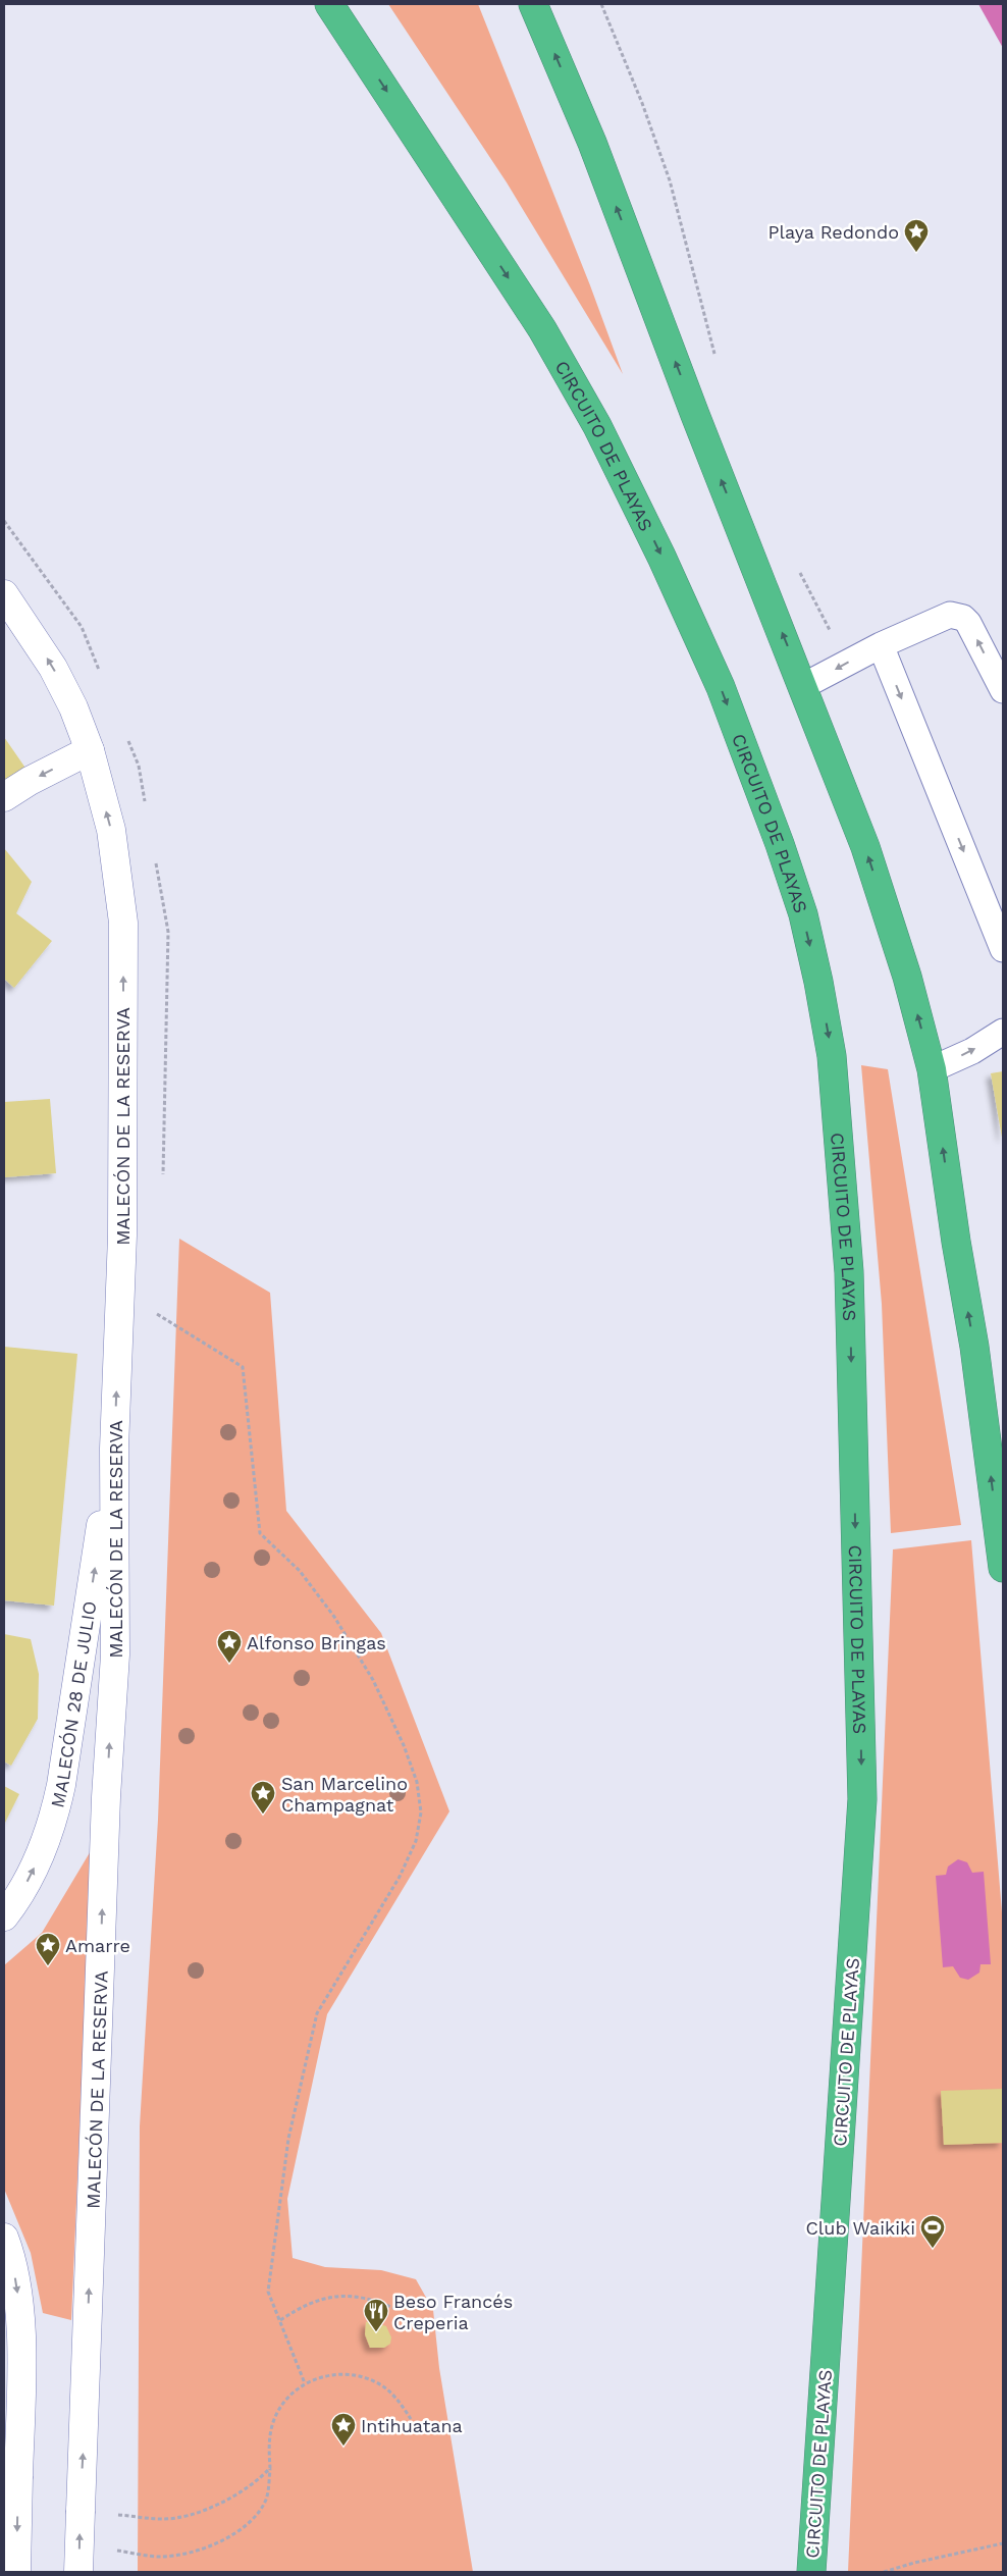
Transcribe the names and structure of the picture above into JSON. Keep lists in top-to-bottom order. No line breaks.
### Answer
{"streets":{"highway":["CIRCUITO DE PLAYAS"],"main road":["MALECÓN DE LA RESERVA","MALECÓN 28 DE JULIO"]},"crossings":[["MALECÓN DE LA RESERVA","MALECÓN 28 DE JULIO"]],"one_way":["MALECÓN DE LA RESERVA","MALECÓN 28 DE JULIO"],"places":{"place":["Playa Redondo","Alfonso Bringas","San Marcelino Champagnat","Amarre","Intihuatana"],"sports":["Club Waikiki"],"restaurant":["Beso Francés Creperia"]}}
